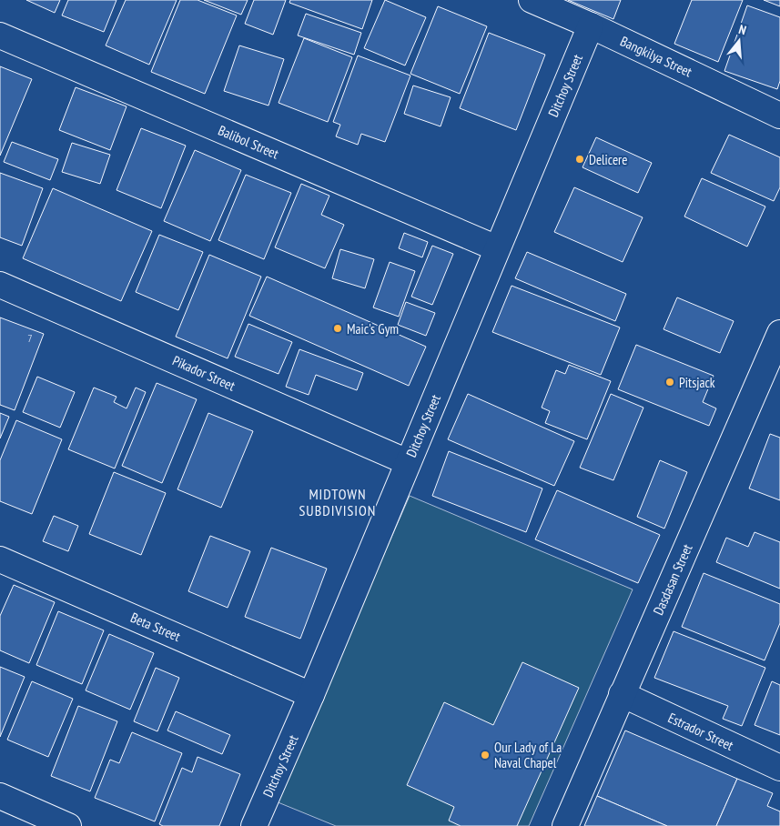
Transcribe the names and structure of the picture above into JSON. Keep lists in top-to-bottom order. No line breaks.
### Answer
{"streets":{"street":["Bangkilya Street","Ditchoy Street","Balibol Street","Pikador Street","Dasdasan Street","Beta Street","Estrador Street"]},"crossings":[["Bangkilya Street","Ditchoy Street"],["Ditchoy Street","Balibol Street"],["Ditchoy Street","Pikador Street"],["Ditchoy Street","Beta Street"],["Dasdasan Street","Estrador Street"]],"districts":["MIDTOWN SUBDIVISION"],"places":["Delicere","Maic's Gym","Pitsjack","Our Lady of La Naval Chapel"],"house_numbers":["7"],"north":"top"}
